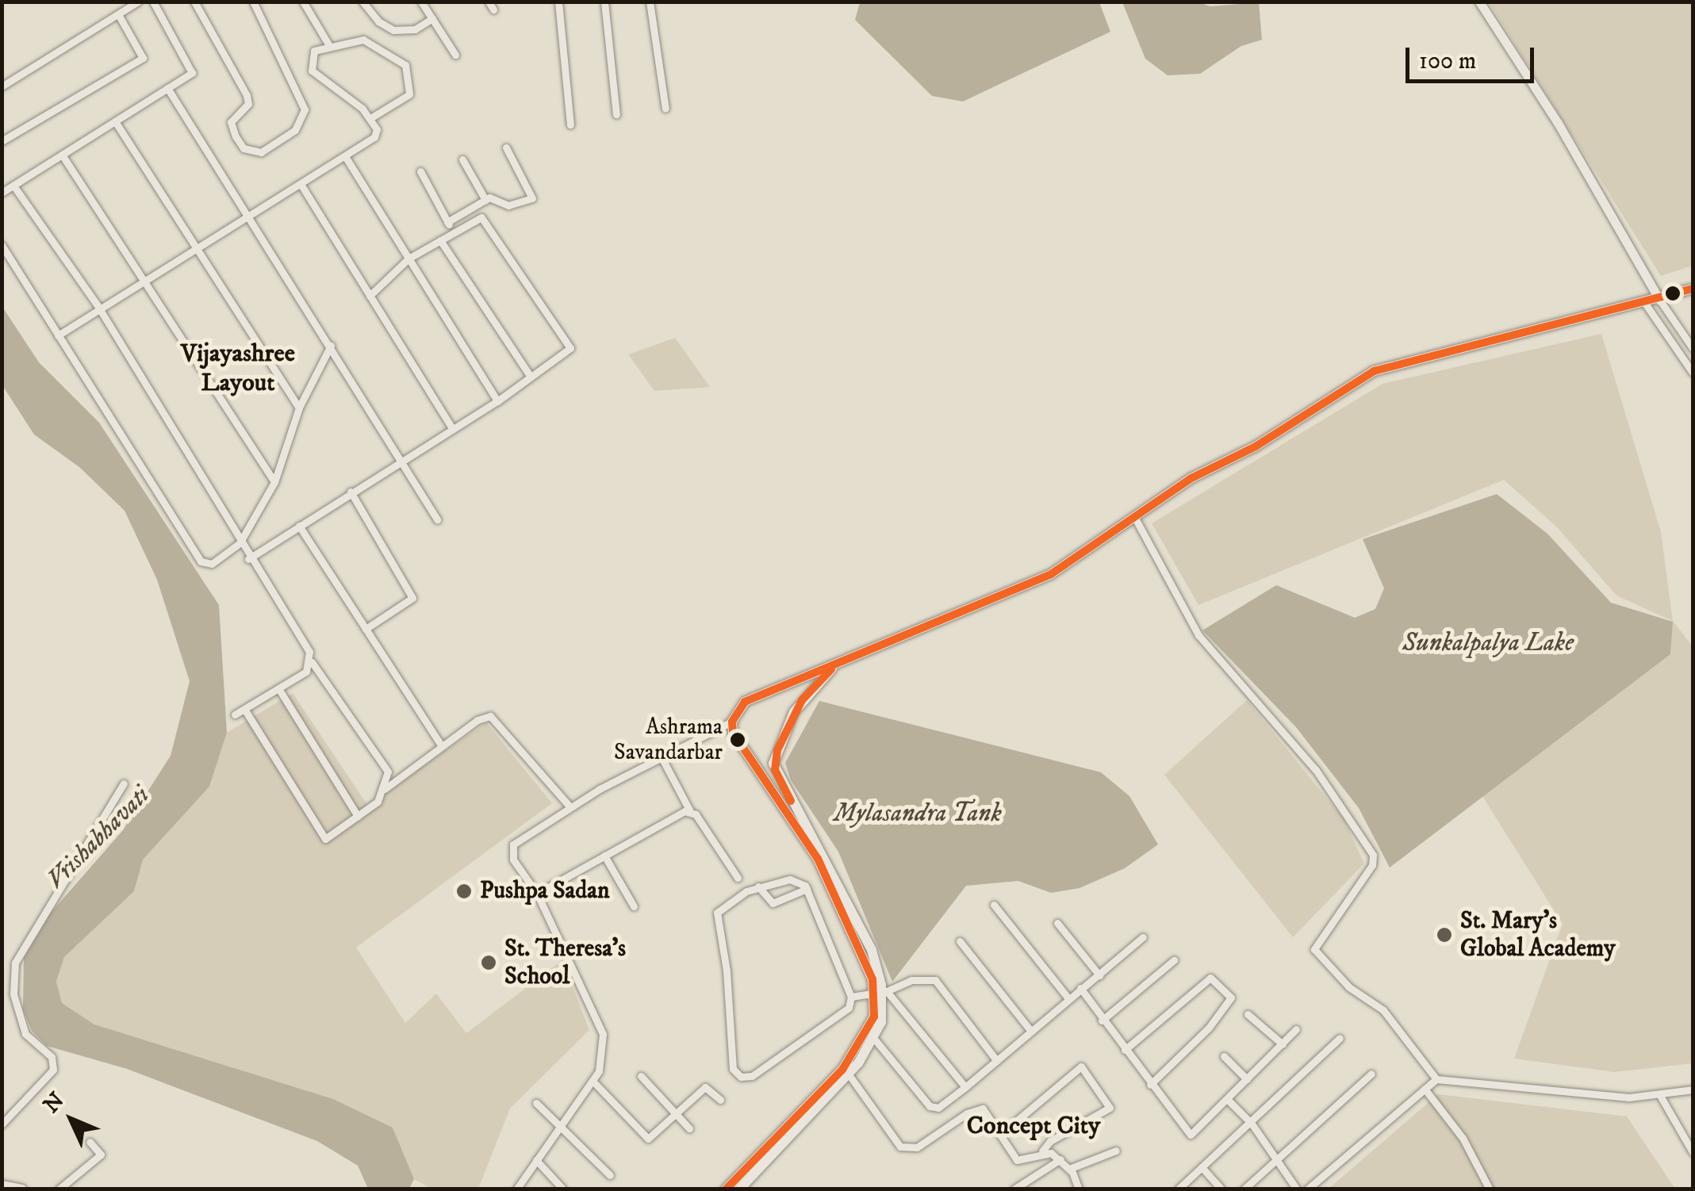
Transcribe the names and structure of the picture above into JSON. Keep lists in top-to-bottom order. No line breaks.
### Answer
{"districts":["Vijayashree Layout","Concept City"],"water":["Sunkalpalya Lake","Mylasandra Tank","Vrishabhavati"],"places":["Ashrama Savandarbar","Pushpa Sadan","St. Mary's Global Academy","St. Theresa's School"],"scale_bar":"100 m","north":"top left"}
